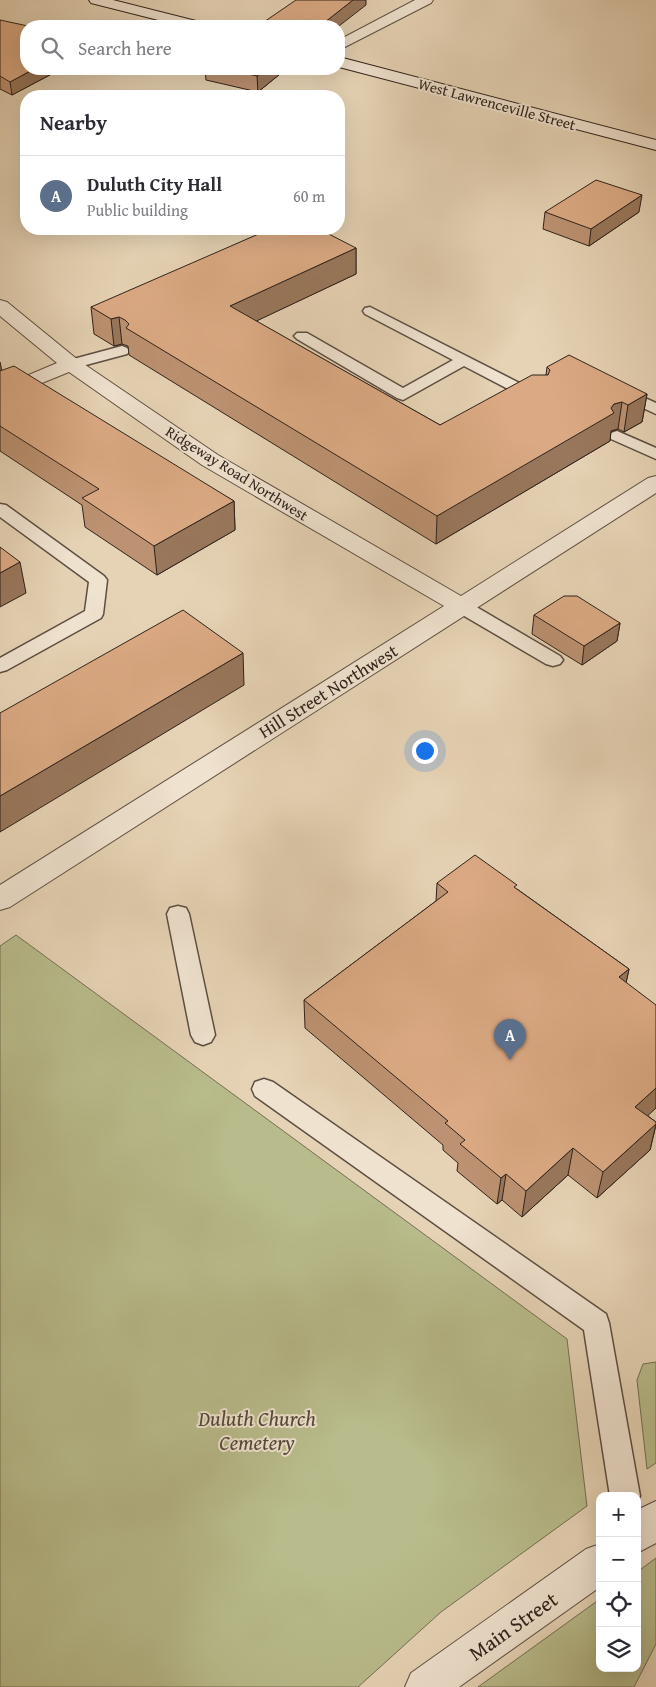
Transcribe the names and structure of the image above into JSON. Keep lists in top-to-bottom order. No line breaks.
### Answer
{"streets":{"street":["West Lawrenceville Street","Ridgeway Road Northwest","Hill Street Northwest","Main Street"]},"crossings":[["Ridgeway Road Northwest","Hill Street Northwest"]],"parks":["Duluth Church Cemetery"],"page":{"search":"Search here","heading":"Nearby","list":[{"mark":"A","name":"Duluth City Hall","note":"Public building","value":"60 m"}],"pins":"A","map_buttons":["+","−"]}}
